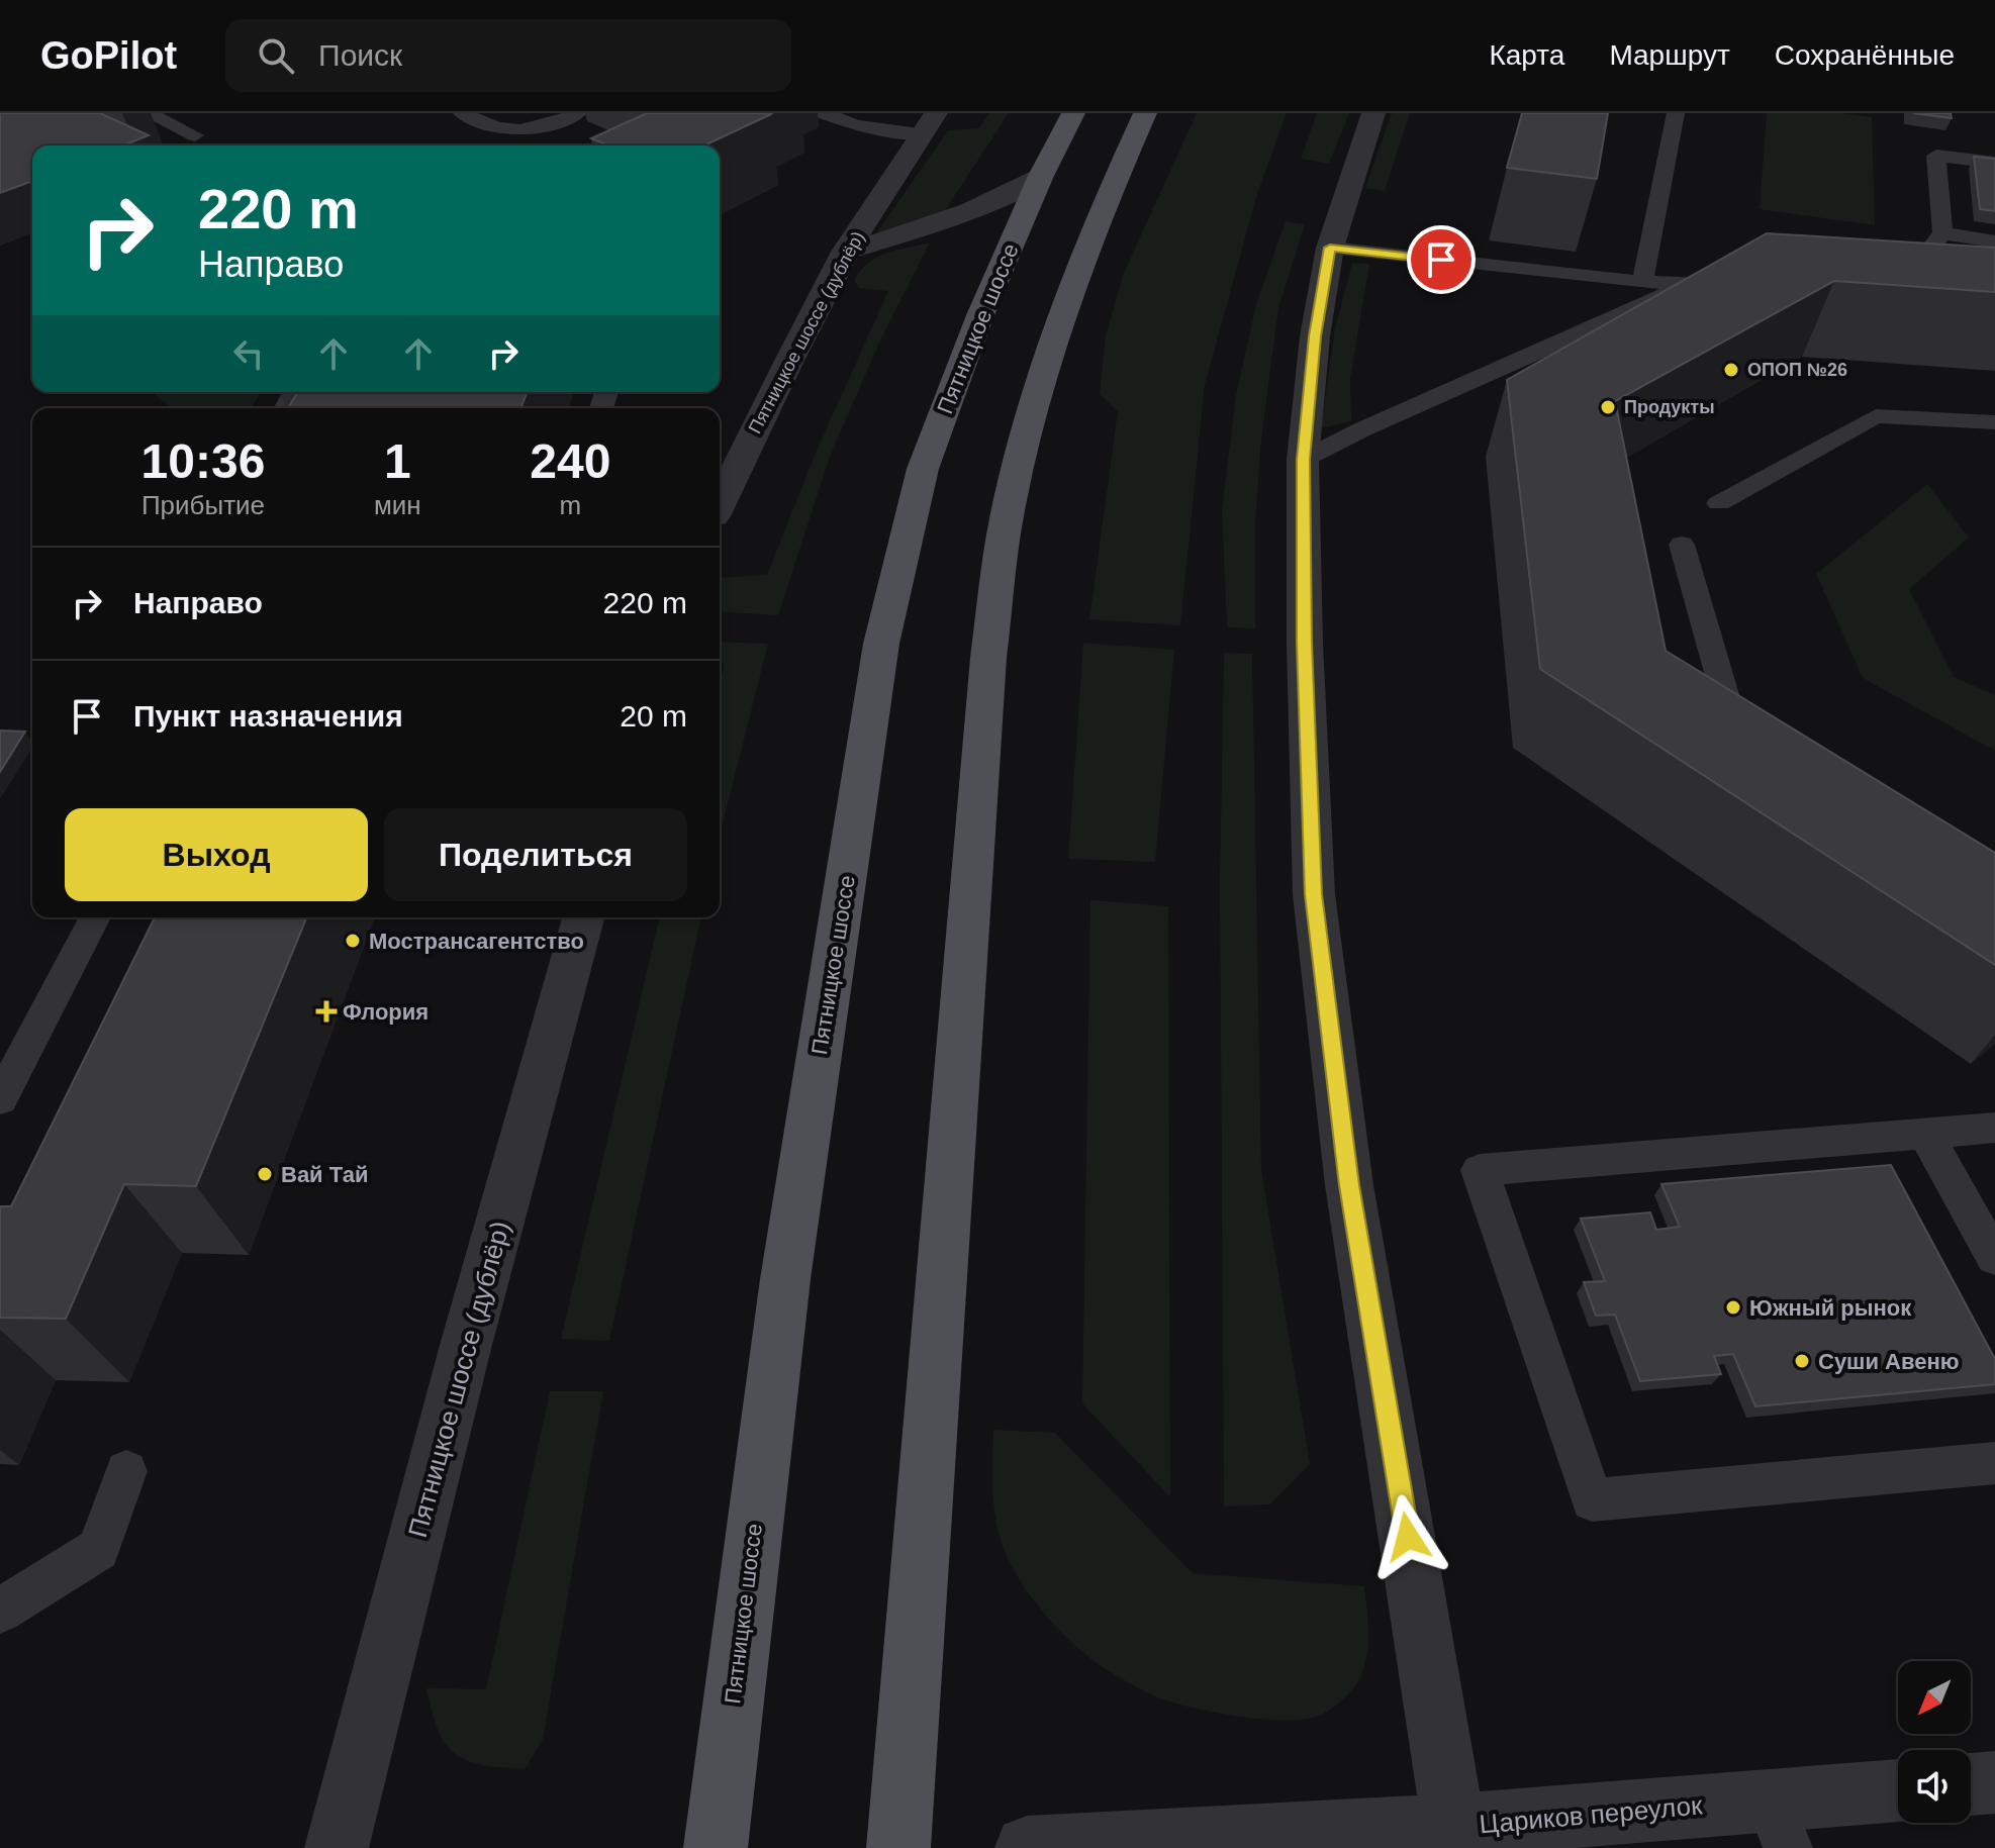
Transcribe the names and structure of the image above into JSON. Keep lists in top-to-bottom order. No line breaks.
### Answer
{"streets":{"main road":["Пятницкое шоссе"],"street":["Пятницкое шоссе (дублёр)","Цариков переулок"]},"places":{"other":["ОПОП №26","Продукты","Мострансагентство","Вай Тай","Южный рынок","Суши Авеню"],"health":["Флория"]},"north":"bottom left","page":{"header":"GoPilot","search":"Поиск","nav":["Карта","Маршрут","Сохранённые"],"turn":["220 m","Направо"],"eta":["10:36","Прибытие","1","мин","240","m"],"list":[{"name":"Направо","value":"220 m"},{"name":"Пункт назначения","value":"20 m"}],"buttons":["Выход","Поделиться"]}}
